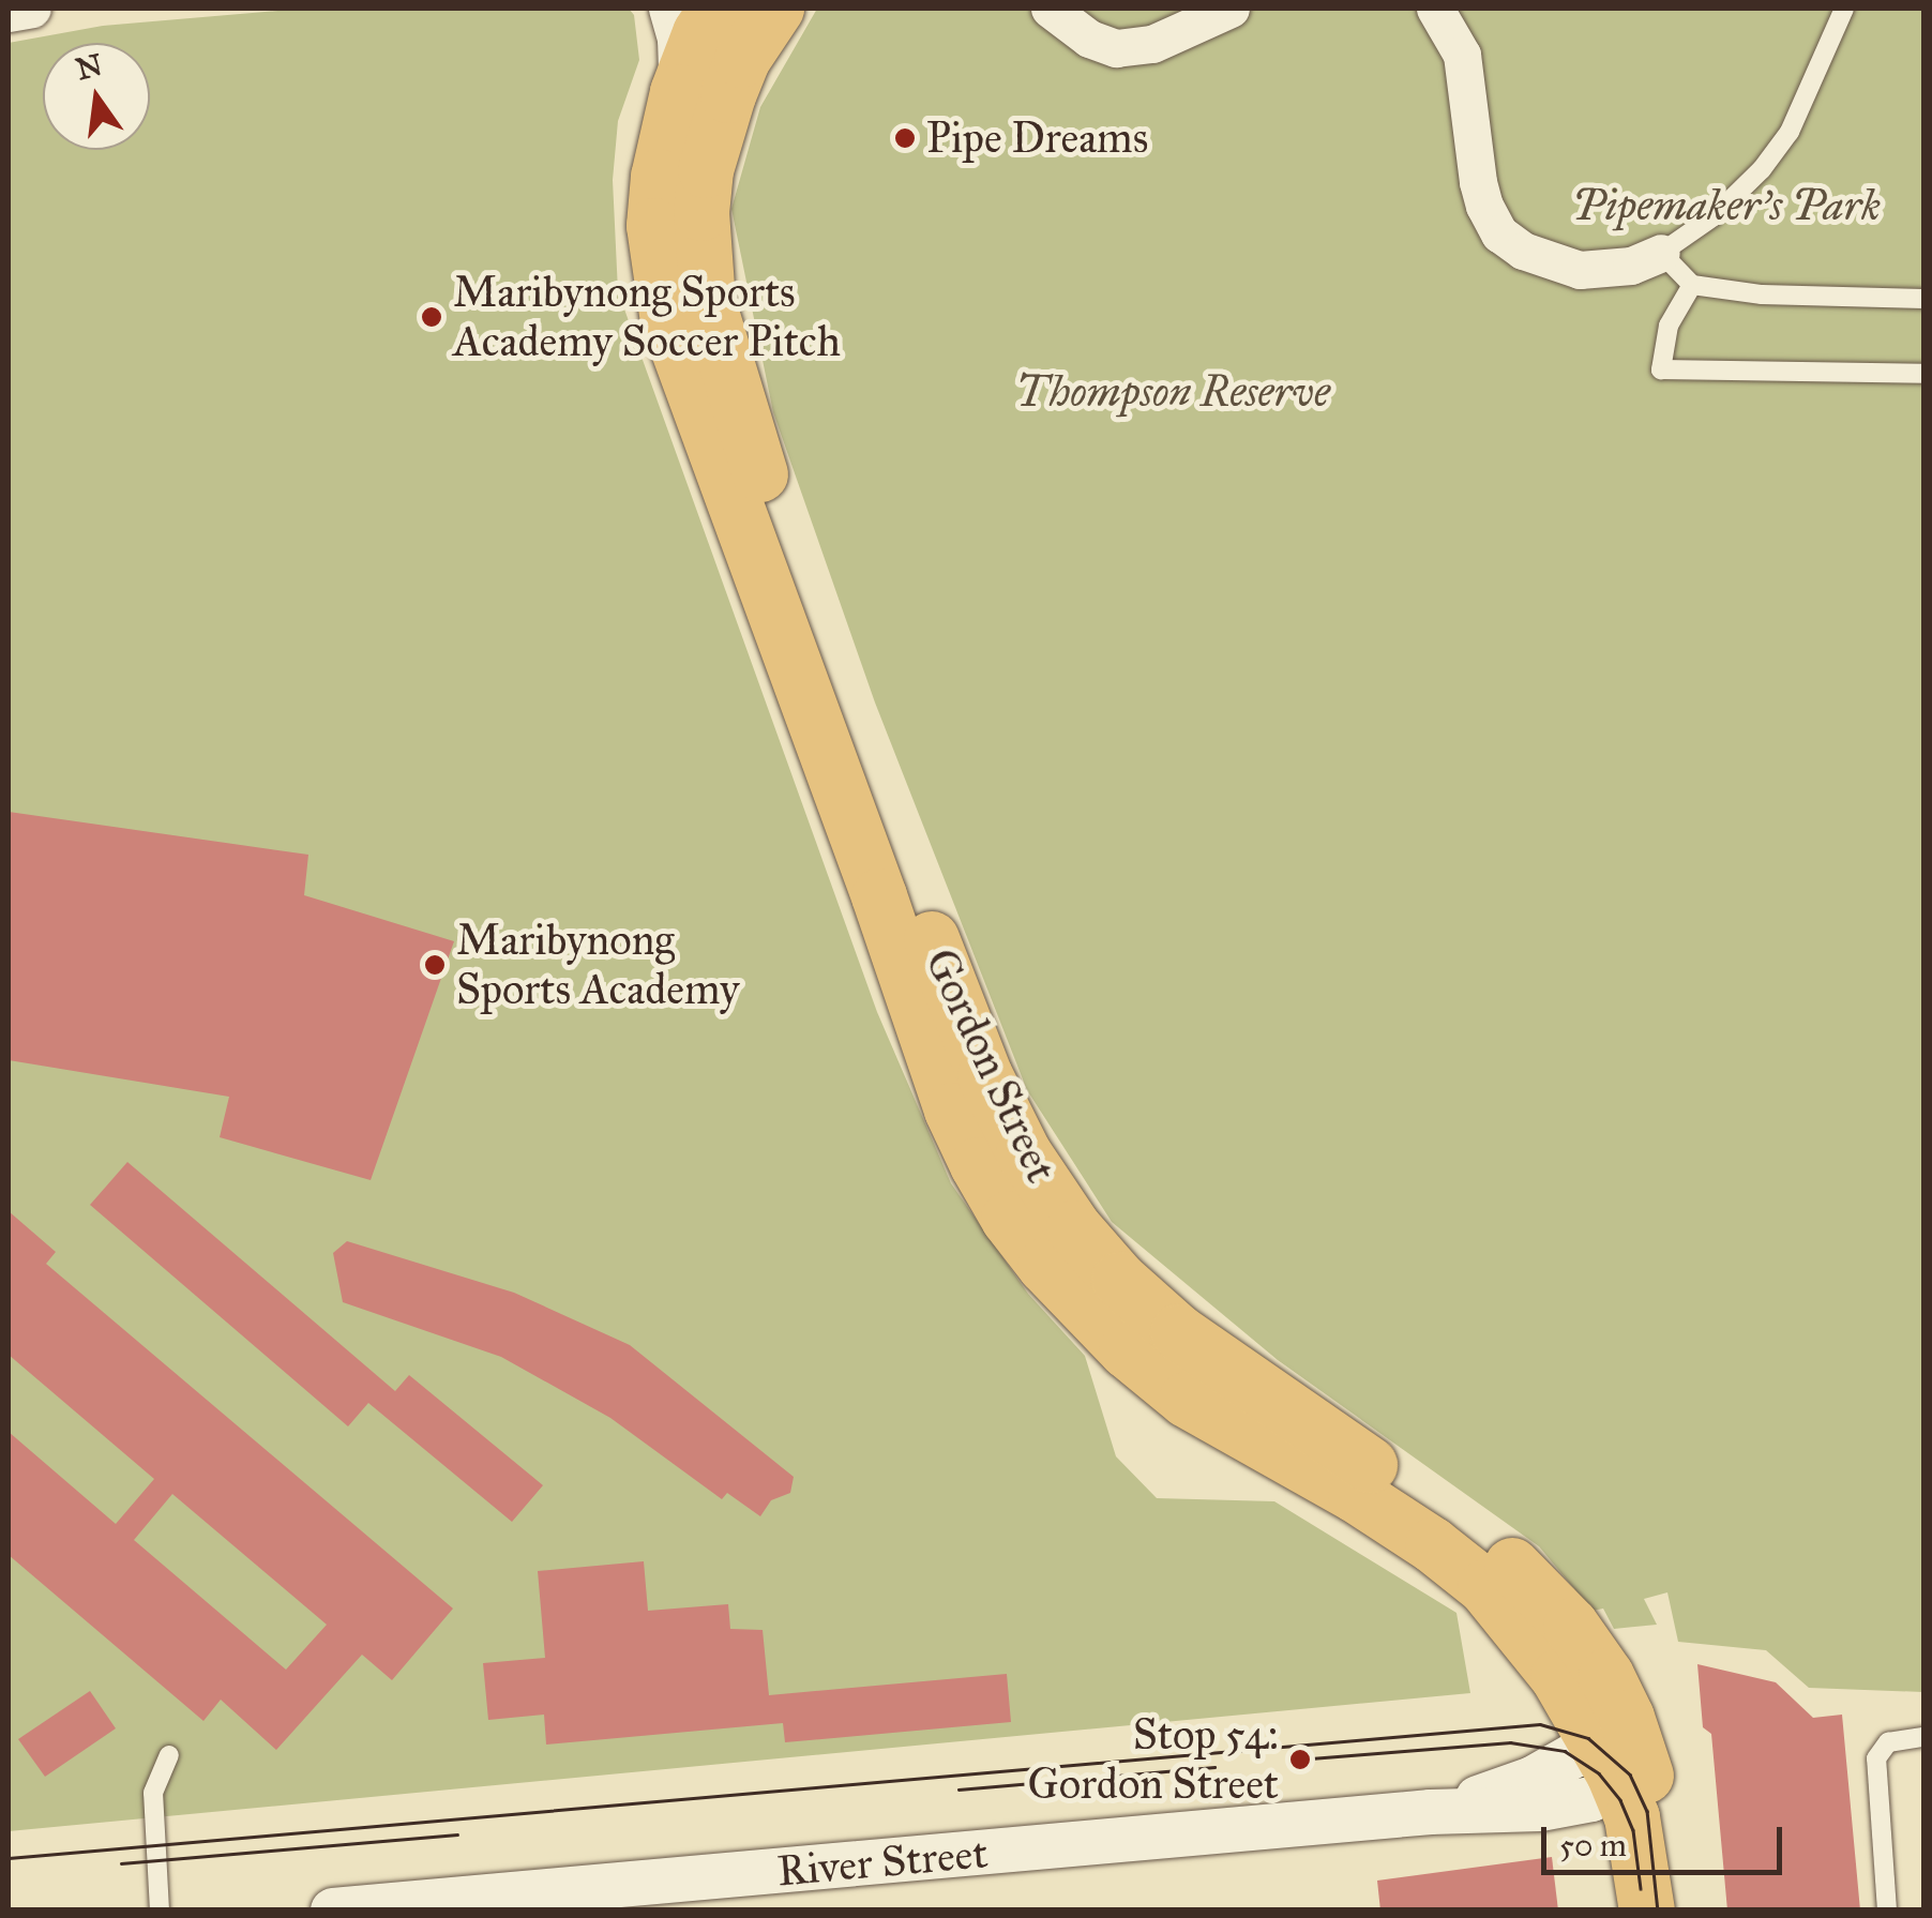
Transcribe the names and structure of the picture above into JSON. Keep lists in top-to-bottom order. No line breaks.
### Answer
{"streets":{"main road":["Gordon Street"],"street":["River Street"]},"crossings":[["Gordon Street","River Street"]],"parks":["Pipemaker's Park","Thompson Reserve"],"places":["Pipe Dreams","Maribynong Sports Academy Soccer Pitch","Maribynong Sports Academy","Stop 54: Gordon Street"],"scale_bar":"50 m","north":"top"}
